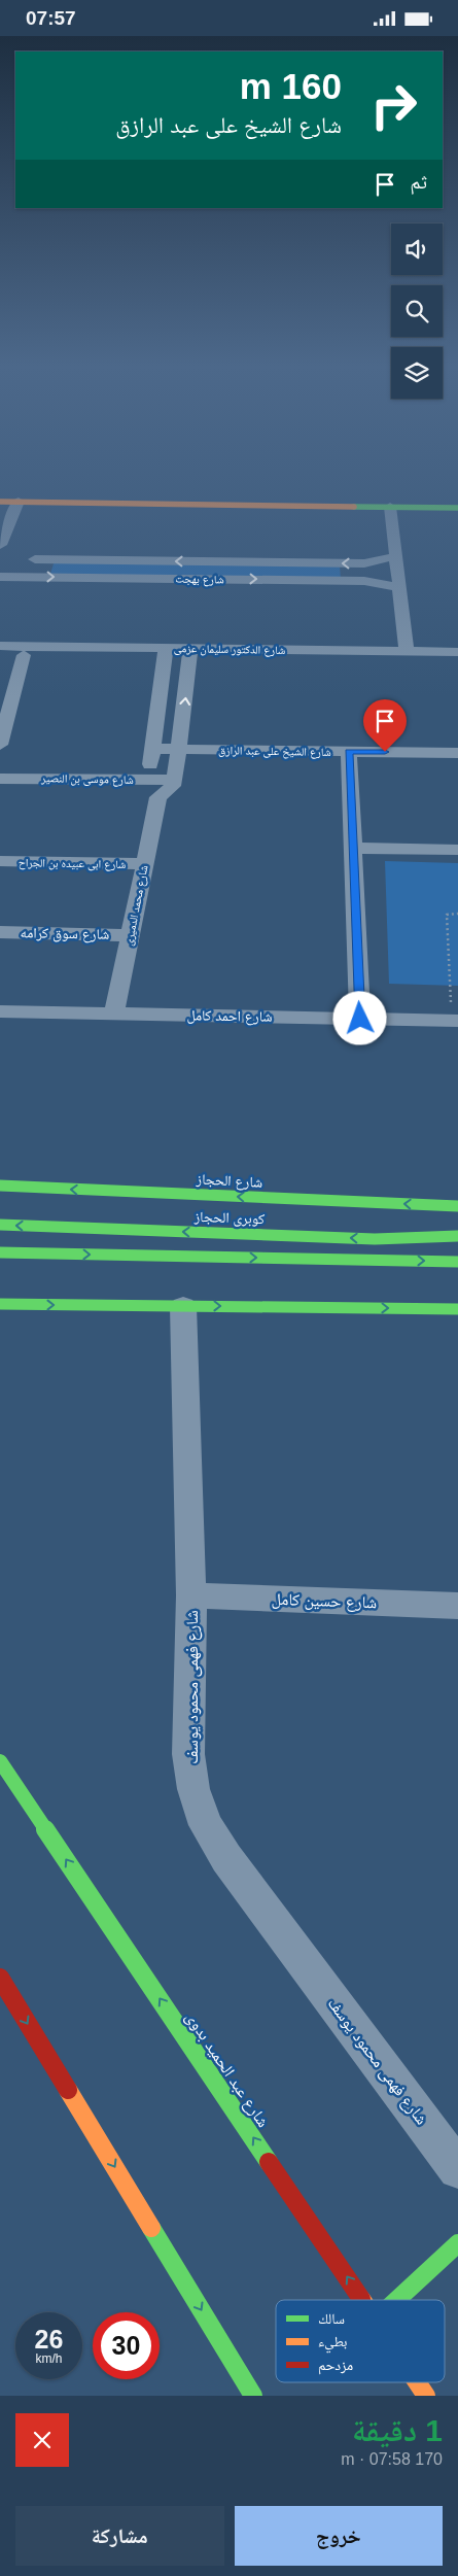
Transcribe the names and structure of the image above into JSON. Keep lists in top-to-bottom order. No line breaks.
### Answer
{"streets":{"main road":["شارع الحجاز","كوبرى الحجاز","شارع عبد الحميد بدوى"],"street":["شارع بهجت","شارع الدكتور سليمان عزمى","شارع الشيخ على عبد الرازق","شارع موسى بن النصير","شارع ابى عبيده بن الجراح","شارع محمد الدميرى","شارع سوق كرامه","شارع احمد كامل","شارع حسين كامل","شارع فهمى محمود يوسف"]},"crossings":[["شارع ابى عبيده بن الجراح","شارع محمد الدميرى"],["شارع محمد الدميرى","شارع سوق كرامه"],["شارع محمد الدميرى","شارع احمد كامل"],["شارع حسين كامل","شارع فهمى محمود يوسف"]],"one_way":["شارع عبد الحميد بدوى"],"legend":["سالك","بطيء","مزدحم"],"page":{"status":"07:57","turn":["160 m","شارع الشيخ على عبد الرازق"],"then":"ثم","speed":"26 km/h","limit":"30","heading":["1 دقيقة","170 m · 07:58"],"buttons":["خروج","مشاركة"]}}
